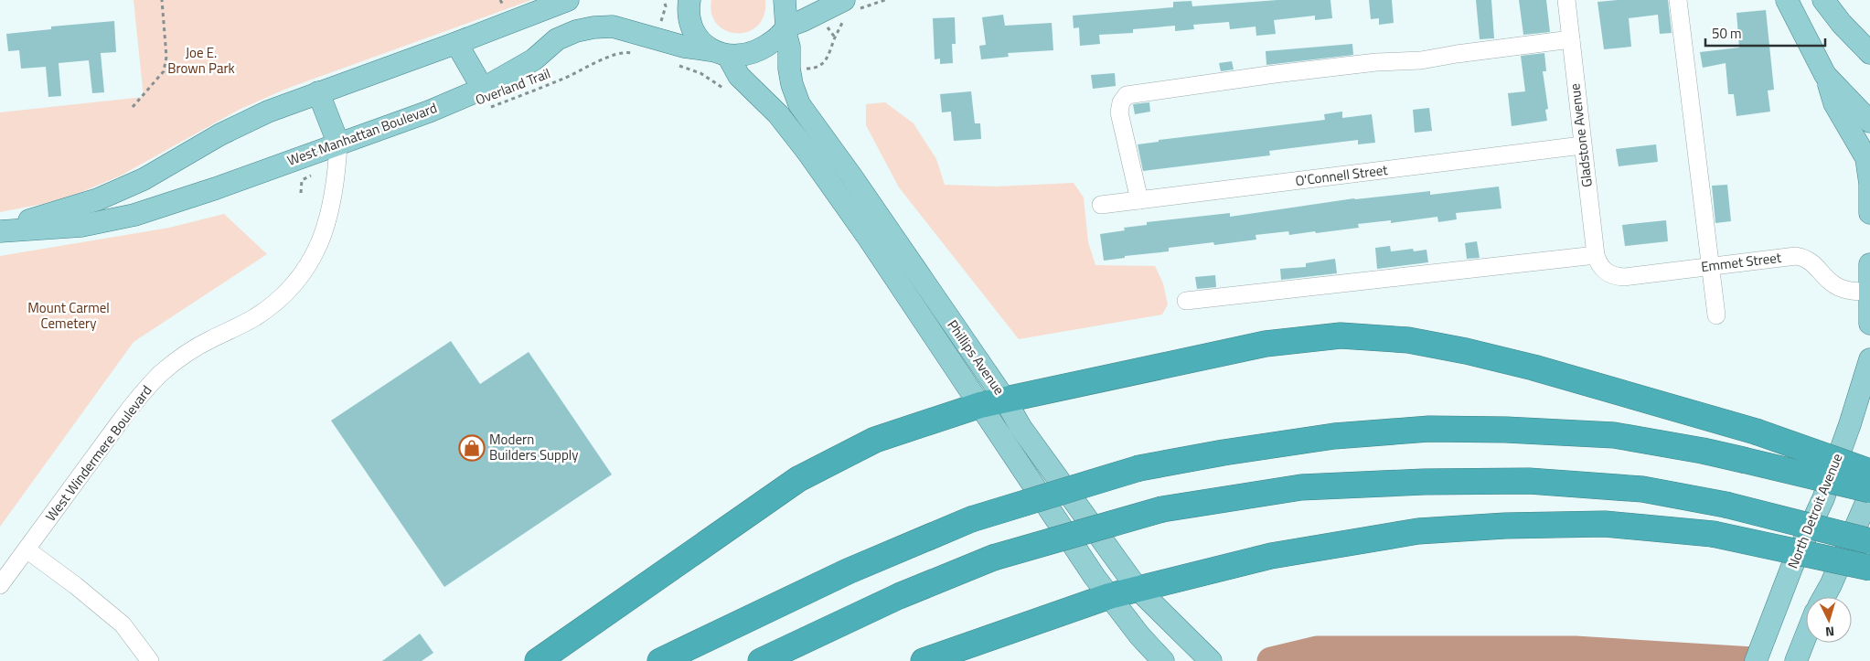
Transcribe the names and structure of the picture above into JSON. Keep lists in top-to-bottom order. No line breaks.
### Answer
{"streets":{"main road":["West Manhattan Boulevard","Phillips Avenue","North Detroit Avenue"],"street":["Gladstone Avenue","O'Connell Street","Emmet Street","West Windermere Boulevard"],"path":["Overland Trail"]},"crossings":[["Overland Trail","West Manhattan Boulevard"],["West Manhattan Boulevard","Phillips Avenue"],["West Manhattan Boulevard","West Windermere Boulevard"],["Gladstone Avenue","O'Connell Street"],["Gladstone Avenue","Emmet Street"]],"parks":["Joe E. Brown Park","Mount Carmel Cemetery"],"places":{"shop":["Modern Builders Supply"]},"scale_bar":"50 m","north":"bottom"}
